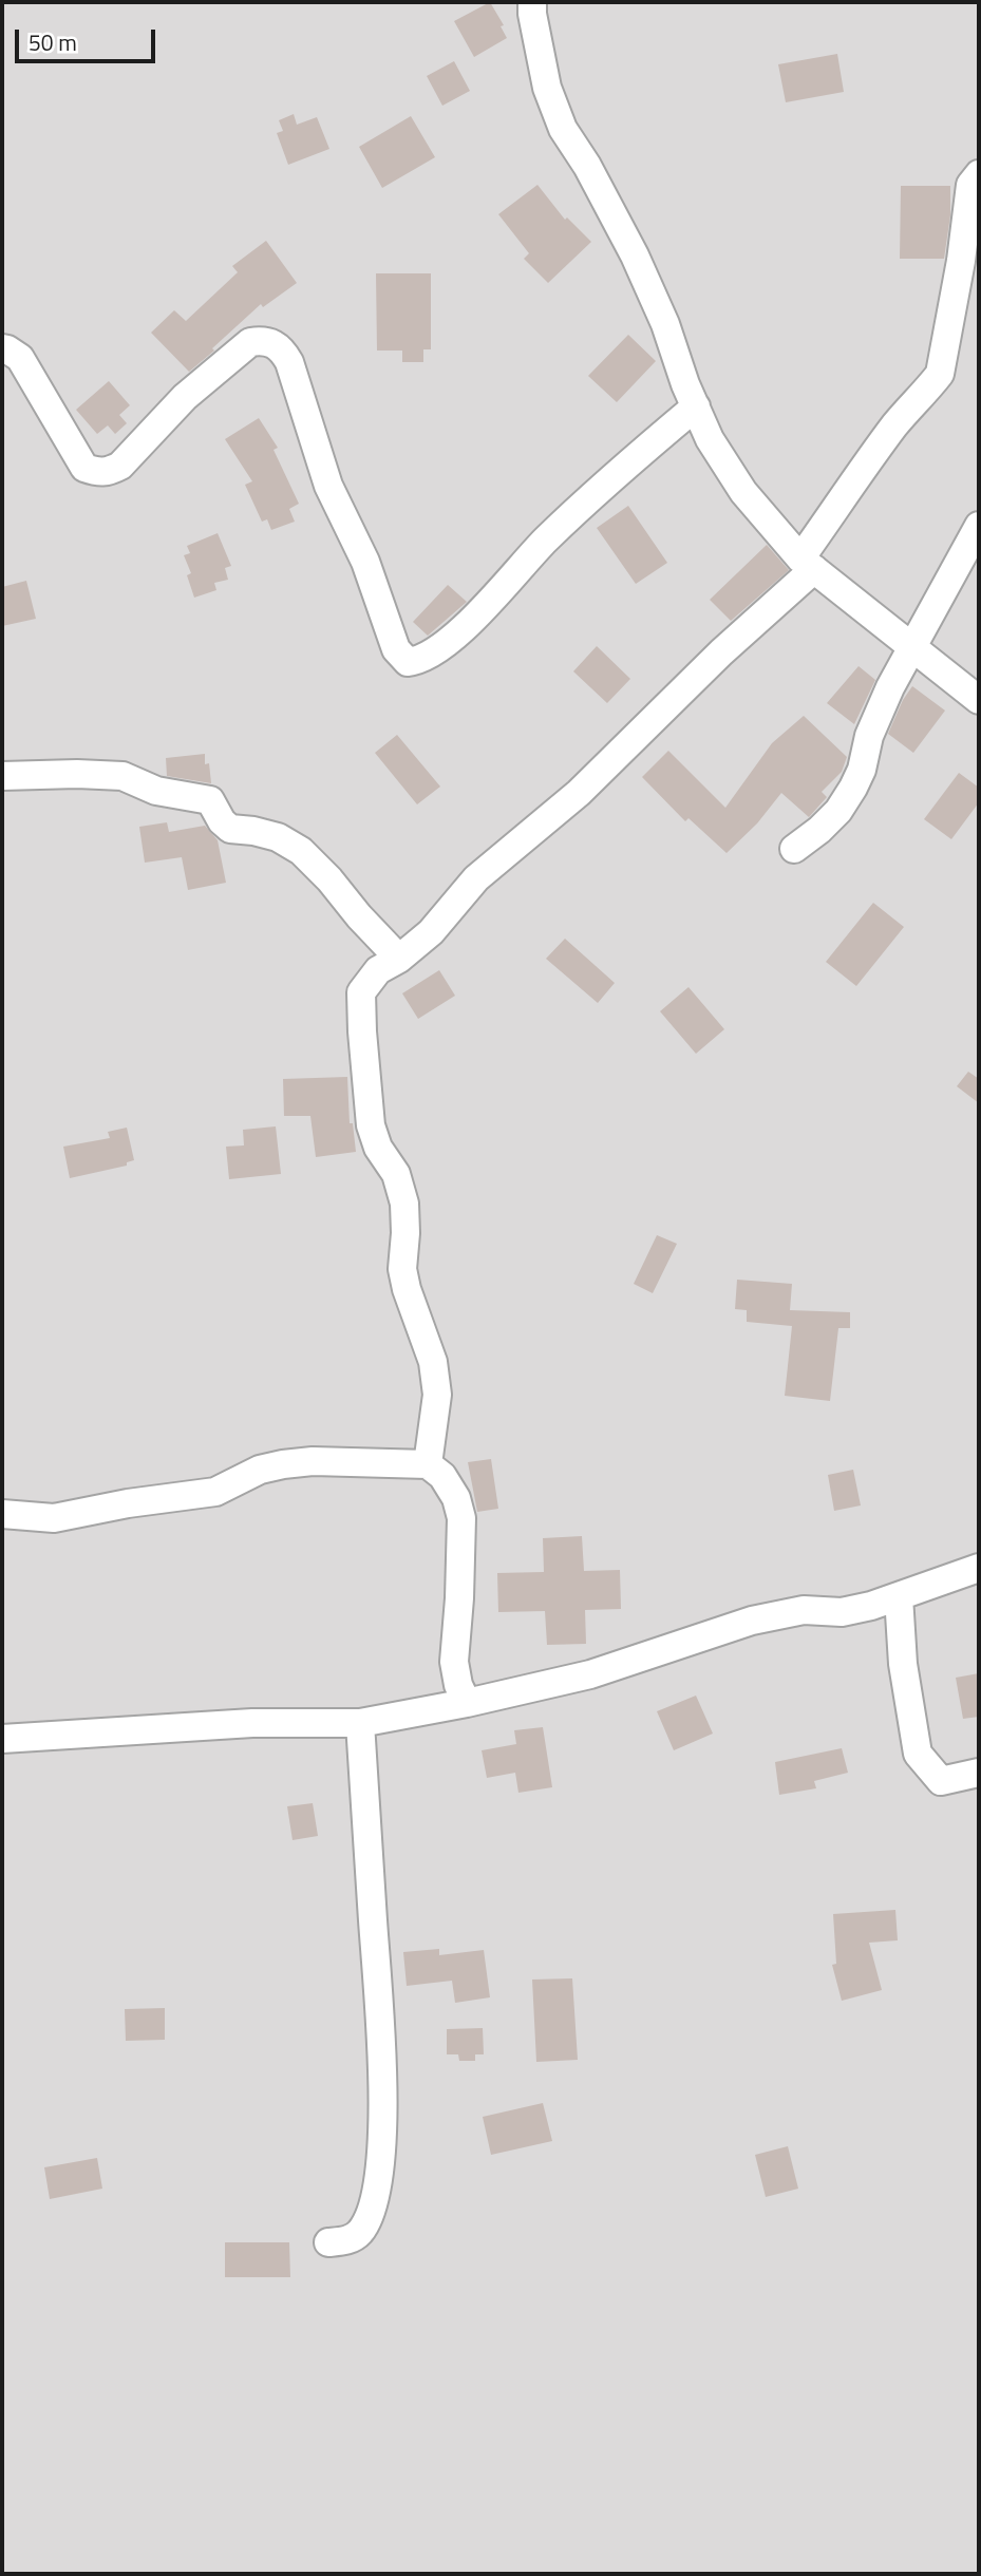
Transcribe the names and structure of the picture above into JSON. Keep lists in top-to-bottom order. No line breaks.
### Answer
{"scale_bar":"50 m"}
